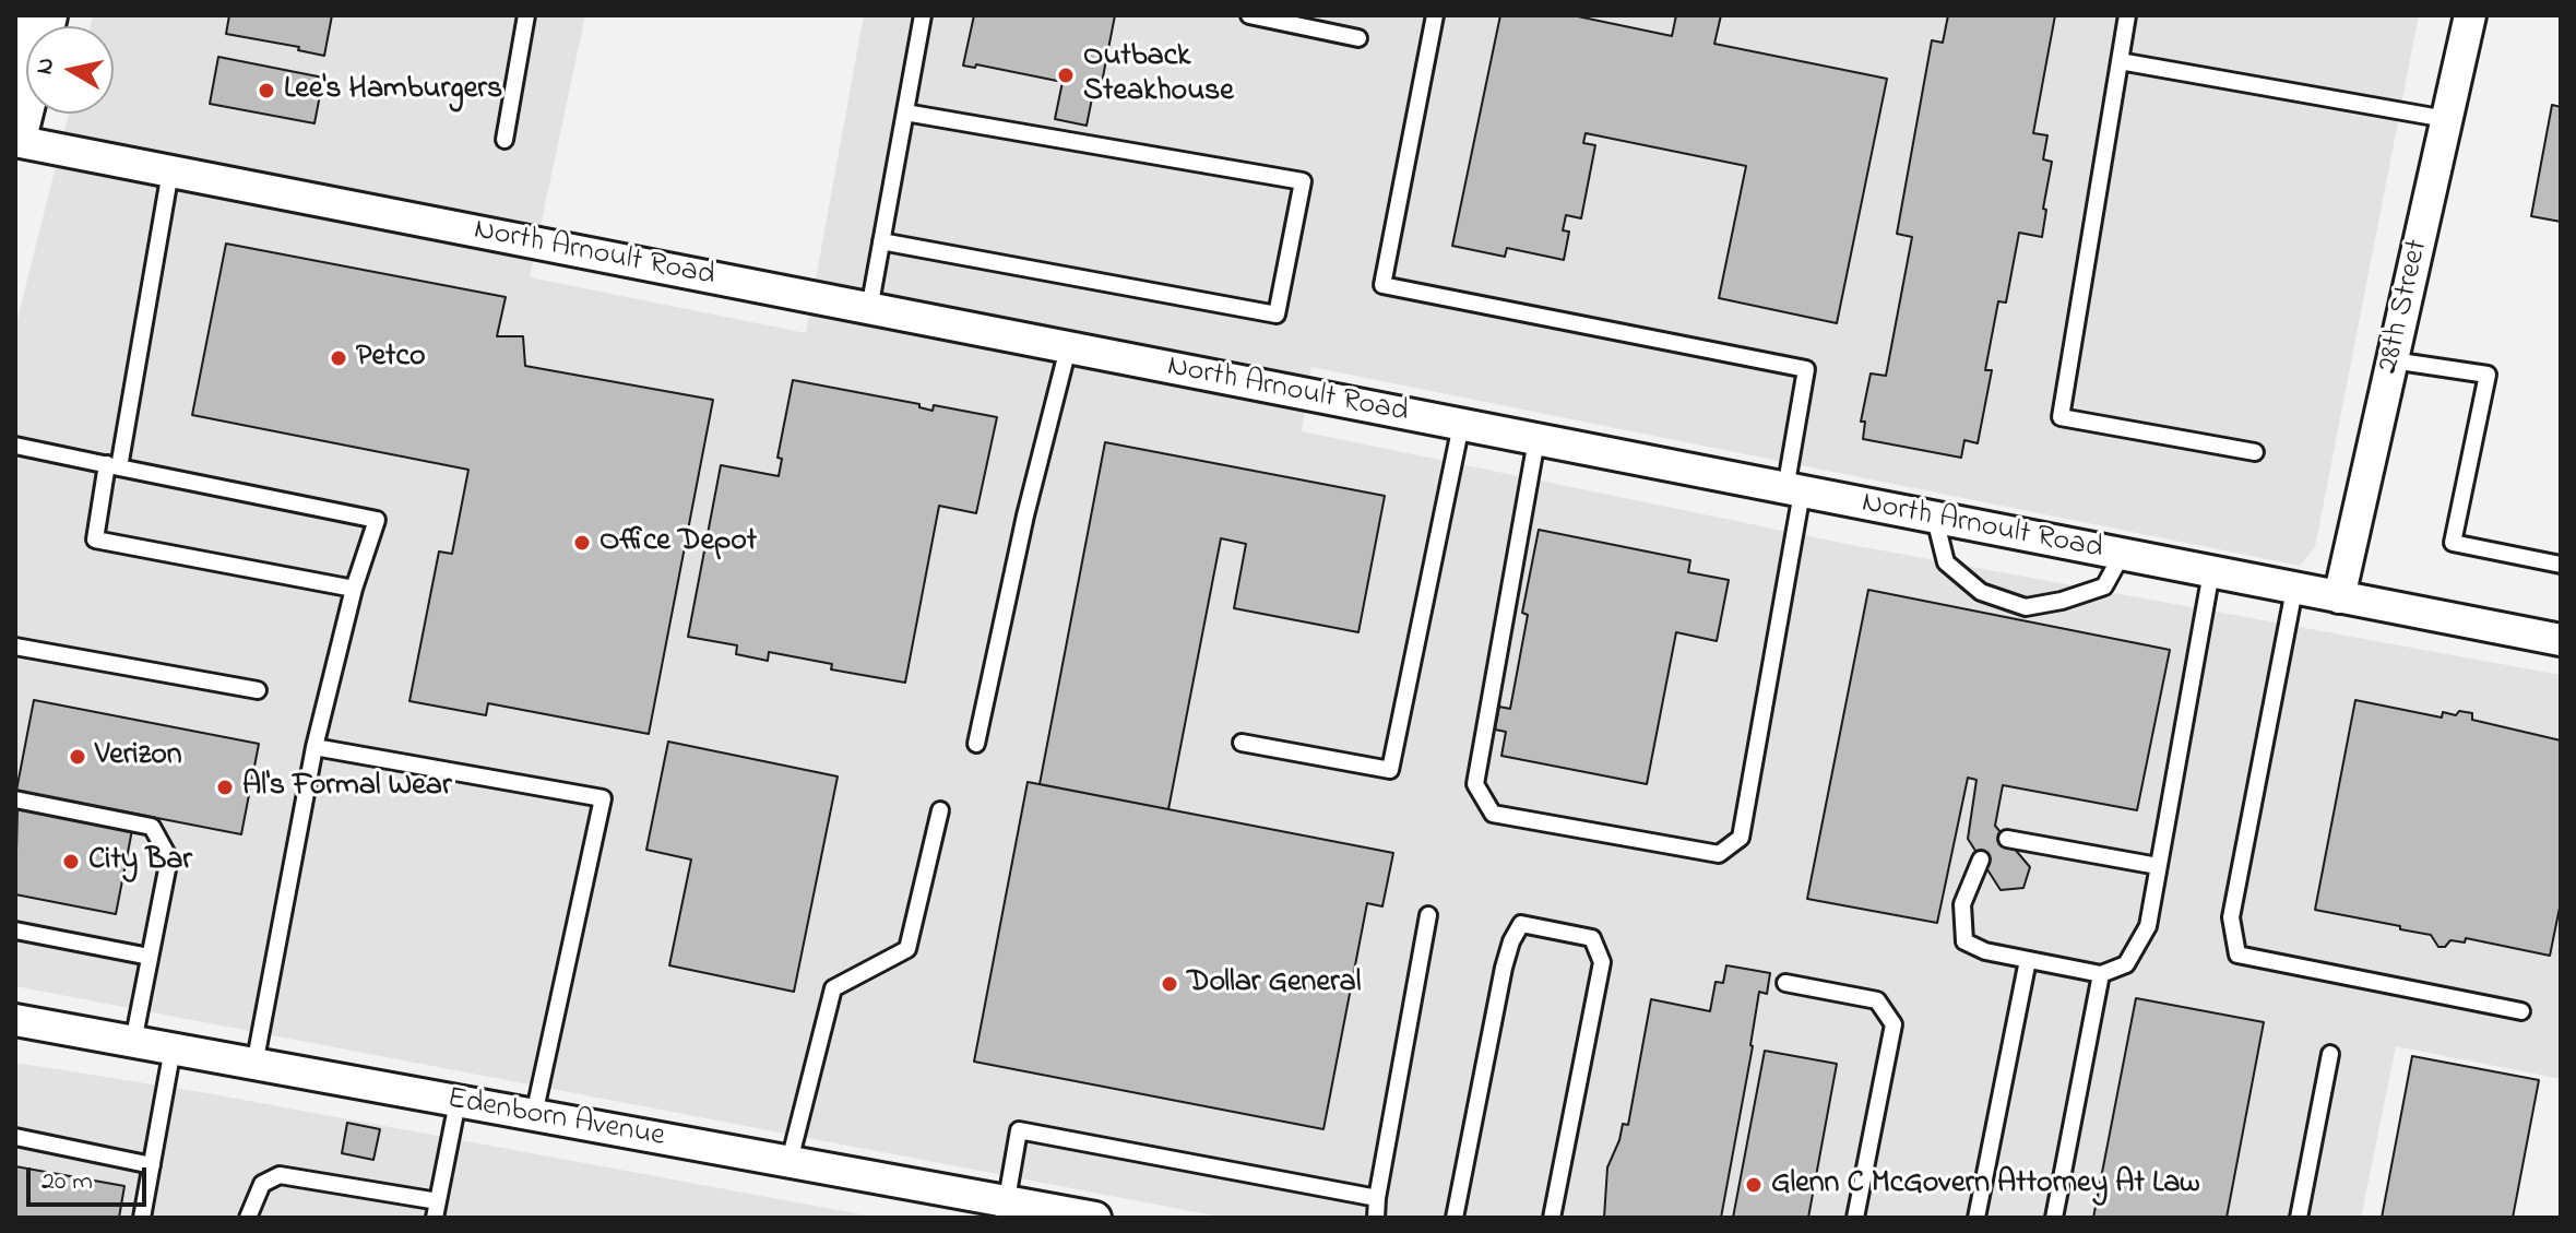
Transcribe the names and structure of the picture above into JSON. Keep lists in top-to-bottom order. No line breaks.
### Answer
{"streets":{"street":["North Arnoult Road","28th Street","Edenborn Avenue"]},"crossings":[["North Arnoult Road","28th Street"]],"places":["Outback Steakhouse","Lee's Hamburgers","Petco","Office Depot","Verizon","Al's Formal Wear","City Bar","Dollar General","Glenn C McGovern Attorney At Law"],"scale_bar":"20 m","north":"left"}
